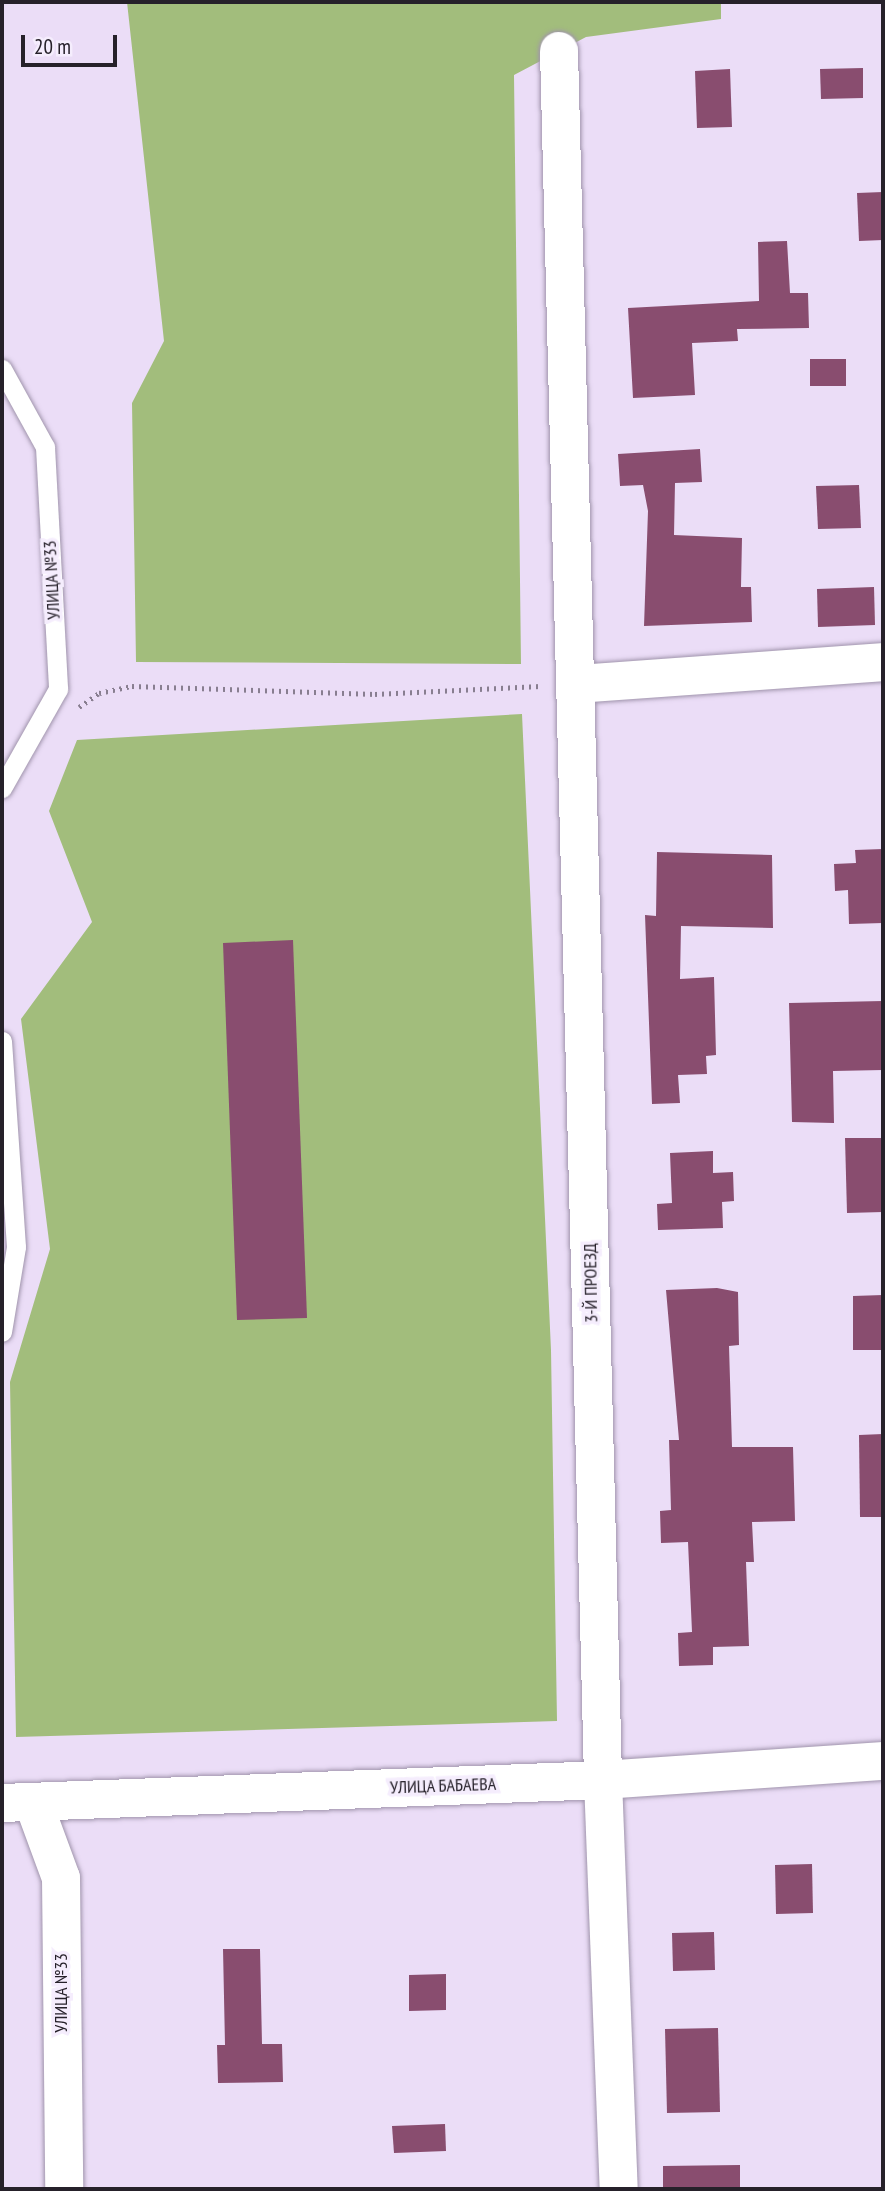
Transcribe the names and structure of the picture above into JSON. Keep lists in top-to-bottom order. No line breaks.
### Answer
{"streets":{"street":["УЛИЦА №33","3-Й ПРОЕЗД","УЛИЦА БАБАЕВА"]},"crossings":[["УЛИЦА №33","УЛИЦА БАБАЕВА"],["3-Й ПРОЕЗД","УЛИЦА БАБАЕВА"]],"scale_bar":"20 m"}
